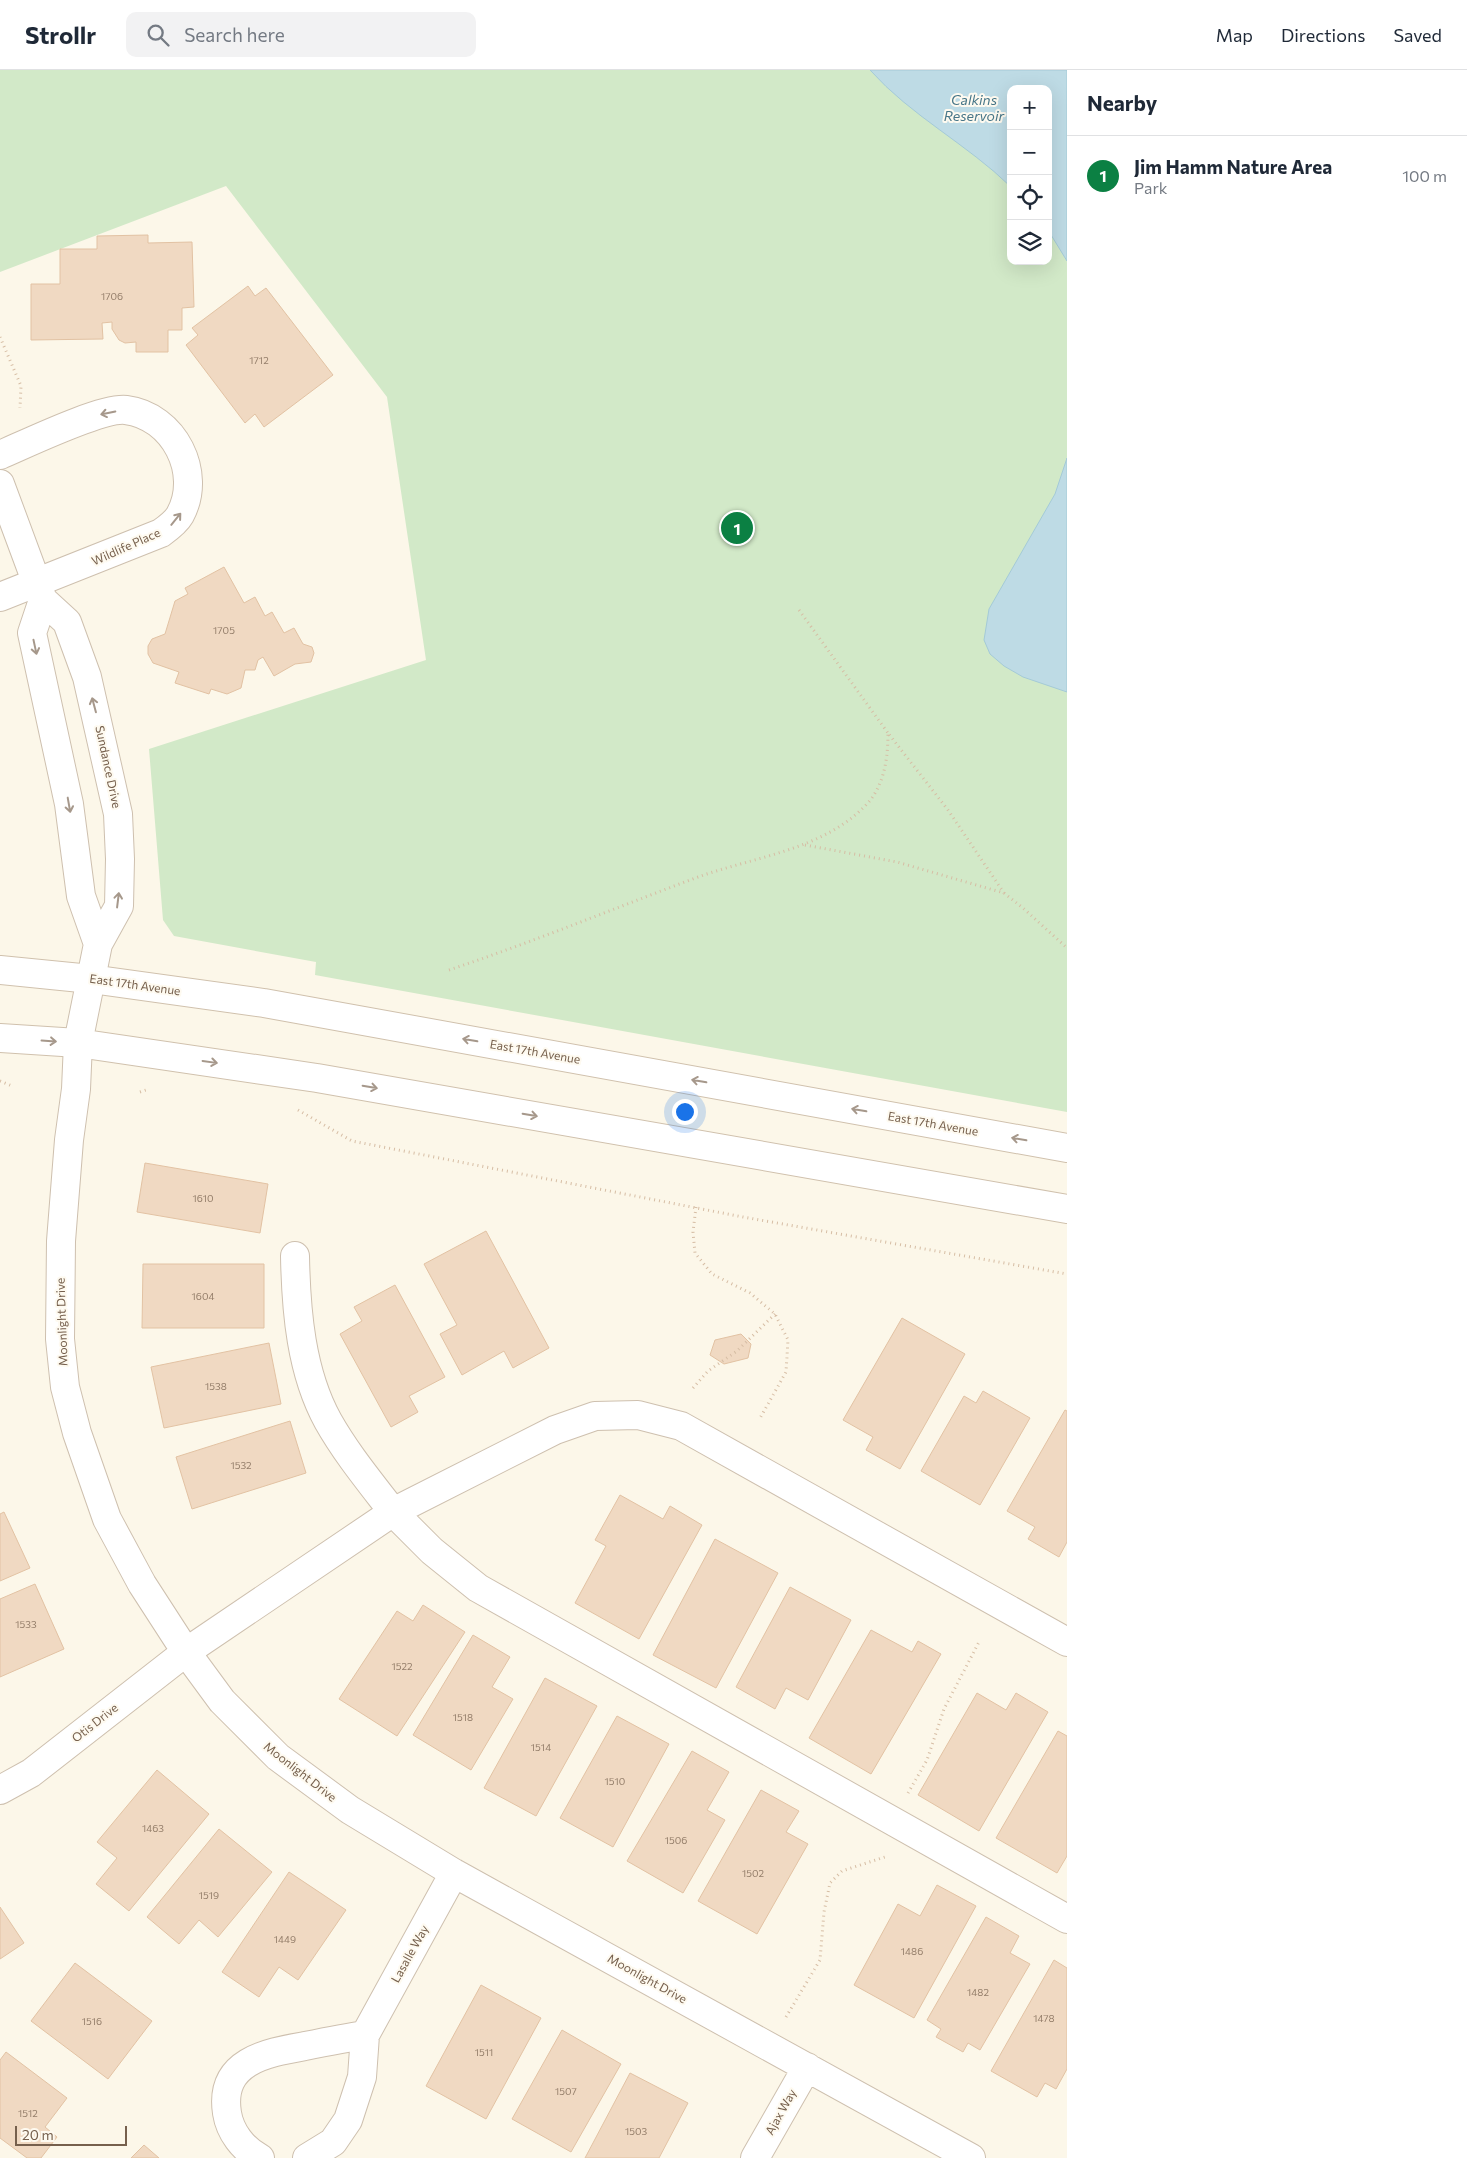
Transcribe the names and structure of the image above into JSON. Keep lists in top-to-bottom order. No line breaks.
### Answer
{"streets":{"street":["Wildlife Place","Sundance Drive","East 17th Avenue","Moonlight Drive","Otis Drive","Lasalle Way","Ajax Way"]},"crossings":[["Wildlife Place","Sundance Drive"],["Sundance Drive","East 17th Avenue"],["Sundance Drive","Moonlight Drive"],["Moonlight Drive","Otis Drive"],["Moonlight Drive","Lasalle Way"],["Moonlight Drive","Ajax Way"]],"water":["Calkins Reservoir"],"house_numbers":["1706","1712","1705","1610","1604","1538","1532","1533","1522","1518","1514","1510","1463","1506","1502","1519","1449","1486","1482","1478","1516","1511","1507","1512","1503"],"scale_bar":"20 m","page":{"header":"Strollr","search":"Search here","nav":["Map","Directions","Saved"],"heading":"Nearby","map_buttons":["+","−"],"list":[{"mark":"1","name":"Jim Hamm Nature Area","note":"Park","value":"100 m"}],"pins":"1","scale":"20 m"}}
